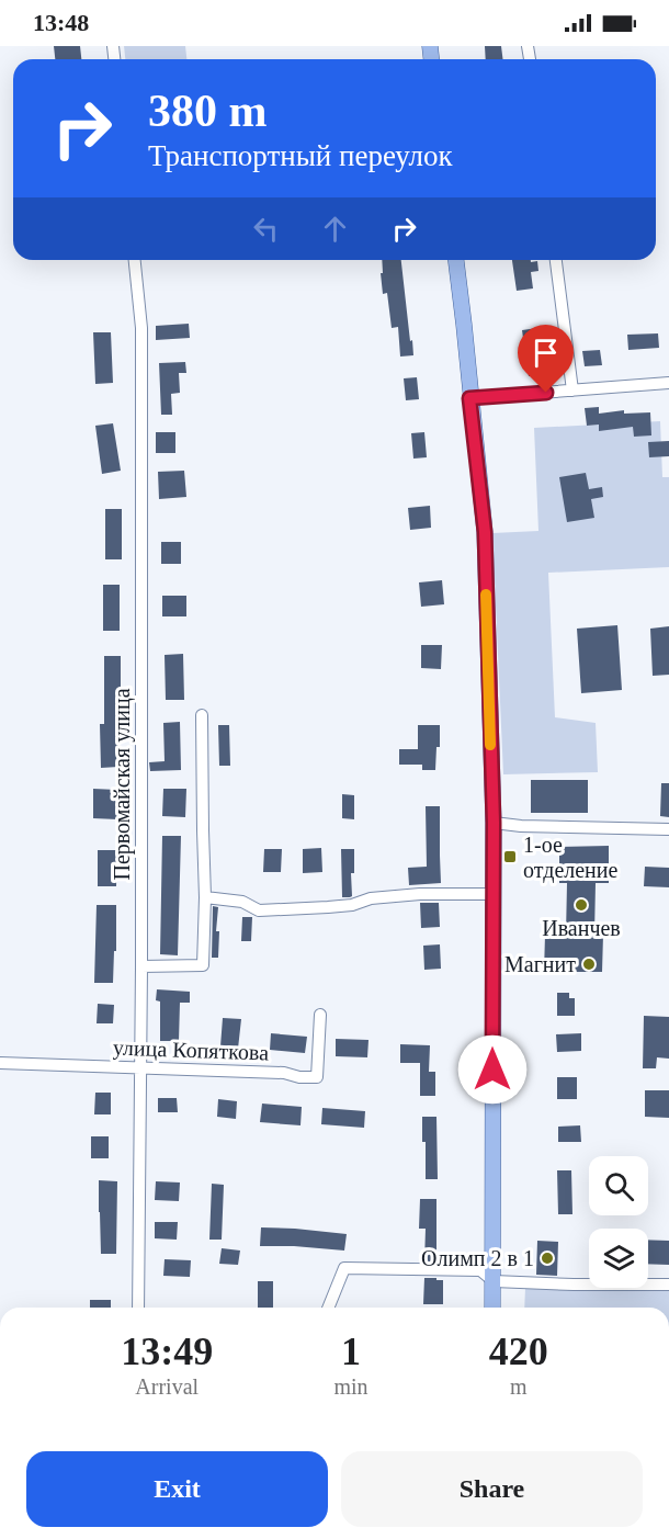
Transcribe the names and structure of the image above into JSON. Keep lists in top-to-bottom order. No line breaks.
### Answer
{"streets":{"street":["Первомайская улица","улица Копяткова"]},"crossings":[["Первомайская улица","улица Копяткова"]],"places":{"transit":["1-ое отделение"],"other":["Иванчев","Магнит","Олимп 2 в 1"]},"page":{"status":"13:48","turn":["380 m","Транспортный переулок"],"eta":["13:49","Arrival","1","min","420","m"],"buttons":["Exit","Share"]}}
